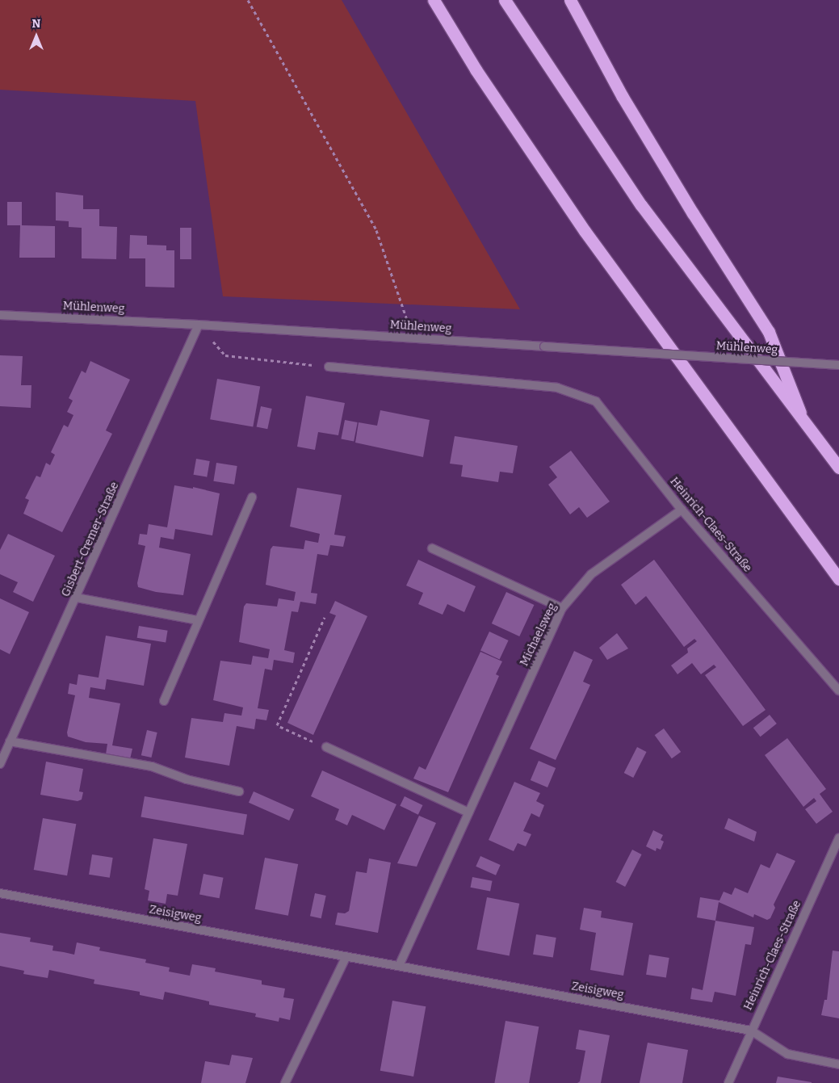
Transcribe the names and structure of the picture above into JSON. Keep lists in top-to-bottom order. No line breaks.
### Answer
{"streets":{"street":["Mühlenweg","Heinrich-Claes-Straße","Gisbert-Cremer-Straße","Michaelsweg","Zeisigweg"]},"crossings":[["Mühlenweg","Gisbert-Cremer-Straße"],["Heinrich-Claes-Straße","Michaelsweg"],["Heinrich-Claes-Straße","Zeisigweg"],["Michaelsweg","Zeisigweg"]],"north":"top"}
